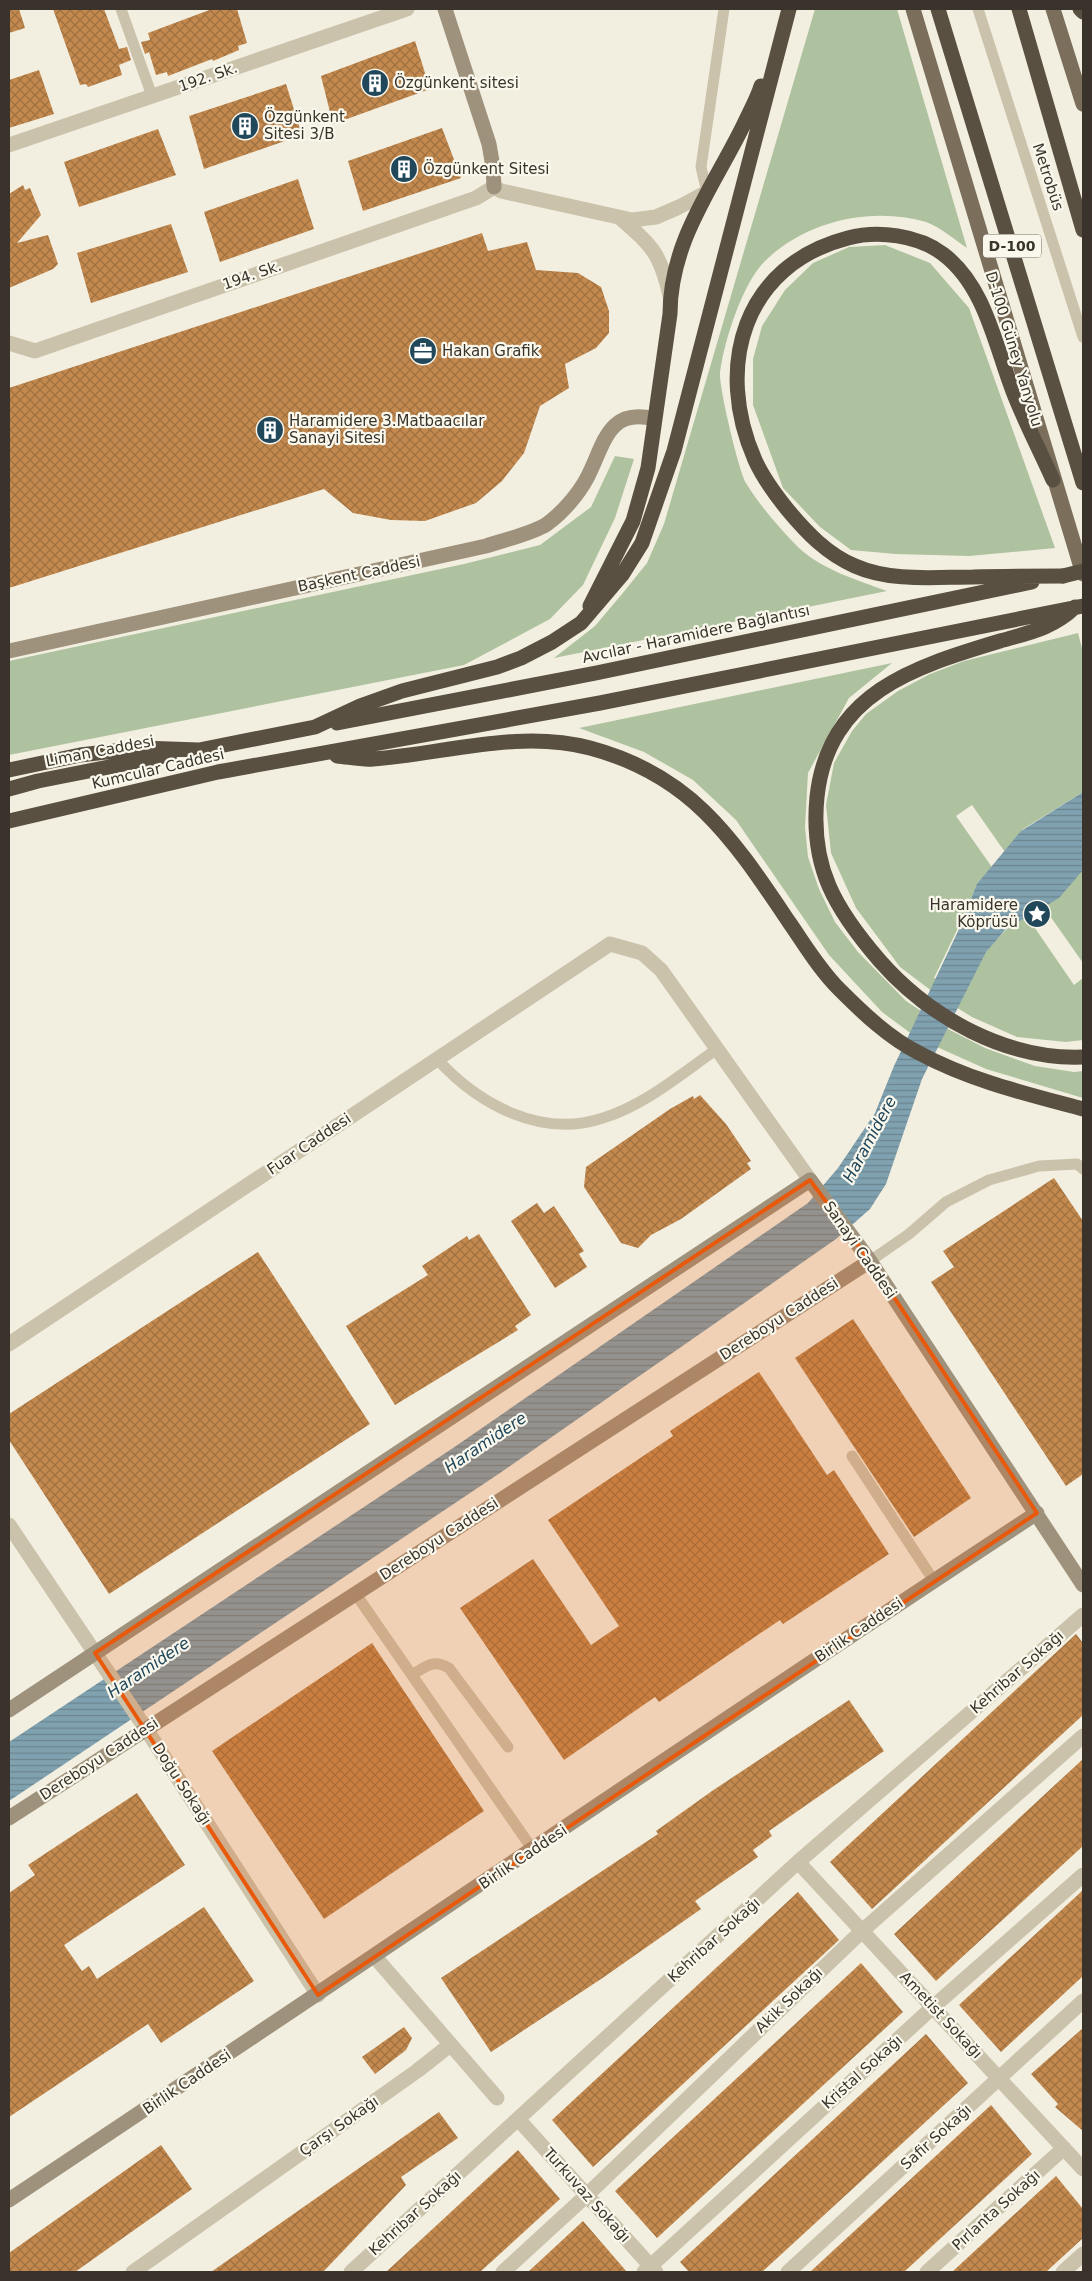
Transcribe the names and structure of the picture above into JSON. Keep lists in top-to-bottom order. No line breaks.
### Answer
{"streets":{"highway":["D-100","Avcılar - Haramidere Bağlantısı","Liman Caddesi","Kumcular Caddesi"],"main road":["D-100 Güney Yanyolu"],"street":["192. Sk.","194. Sk.","Başkent Caddesi","Fuar Caddesi","Sanayi Caddesi","Dereboyu Caddesi","Birlik Caddesi","Kehribar Sokağı","Doğu Sokağı","Akik Sokağı","Ametist Sokağı","Kristal Sokağı","Çarşı Sokağı","Safir Sokağı","Turkuvaz Sokağı","Pırlanta Sokağı"],"lane":["Metrobüs"]},"crossings":[["D-100 Güney Yanyolu","Avcılar - Haramidere Bağlantısı"],["Fuar Caddesi","Sanayi Caddesi"],["Sanayi Caddesi","Dereboyu Caddesi"],["Sanayi Caddesi","Birlik Caddesi"],["Dereboyu Caddesi","Doğu Sokağı"],["Birlik Caddesi","Doğu Sokağı"],["Kehribar Sokağı","Ametist Sokağı"],["Kehribar Sokağı","Turkuvaz Sokağı"],["Akik Sokağı","Ametist Sokağı"],["Akik Sokağı","Turkuvaz Sokağı"],["Ametist Sokağı","Kristal Sokağı"],["Ametist Sokağı","Safir Sokağı"],["Ametist Sokağı","Pırlanta Sokağı"],["Kristal Sokağı","Turkuvaz Sokağı"]],"water":["Haramidere"],"places":{"building":["Özgünkent sitesi","Özgünkent Sitesi 3/B","Özgünkent Sitesi","Haramidere 3.Matbaacılar Sanayi Sitesi"],"office":["Hakan Grafik"],"place":["Haramidere Köprüsü"]}}
